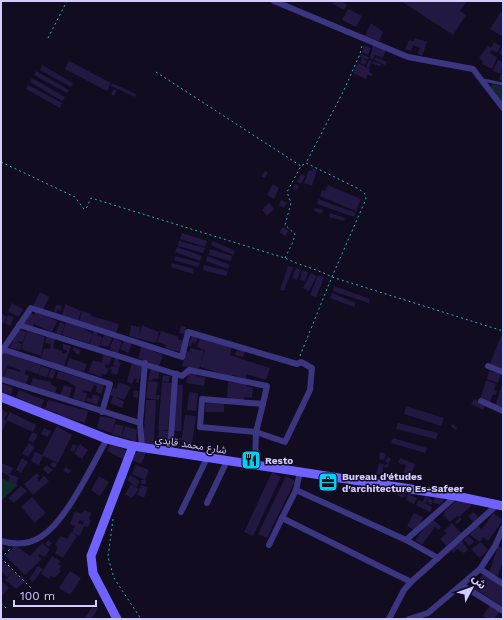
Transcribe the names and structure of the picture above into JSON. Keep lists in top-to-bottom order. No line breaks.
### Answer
{"streets":{"main road":["شارع محمد قايدي"]},"places":{"restaurant":["Resto"],"office":["Bureau d'études d'architecture Es-Safeer"]},"scale_bar":"100 m","north":"top right"}
